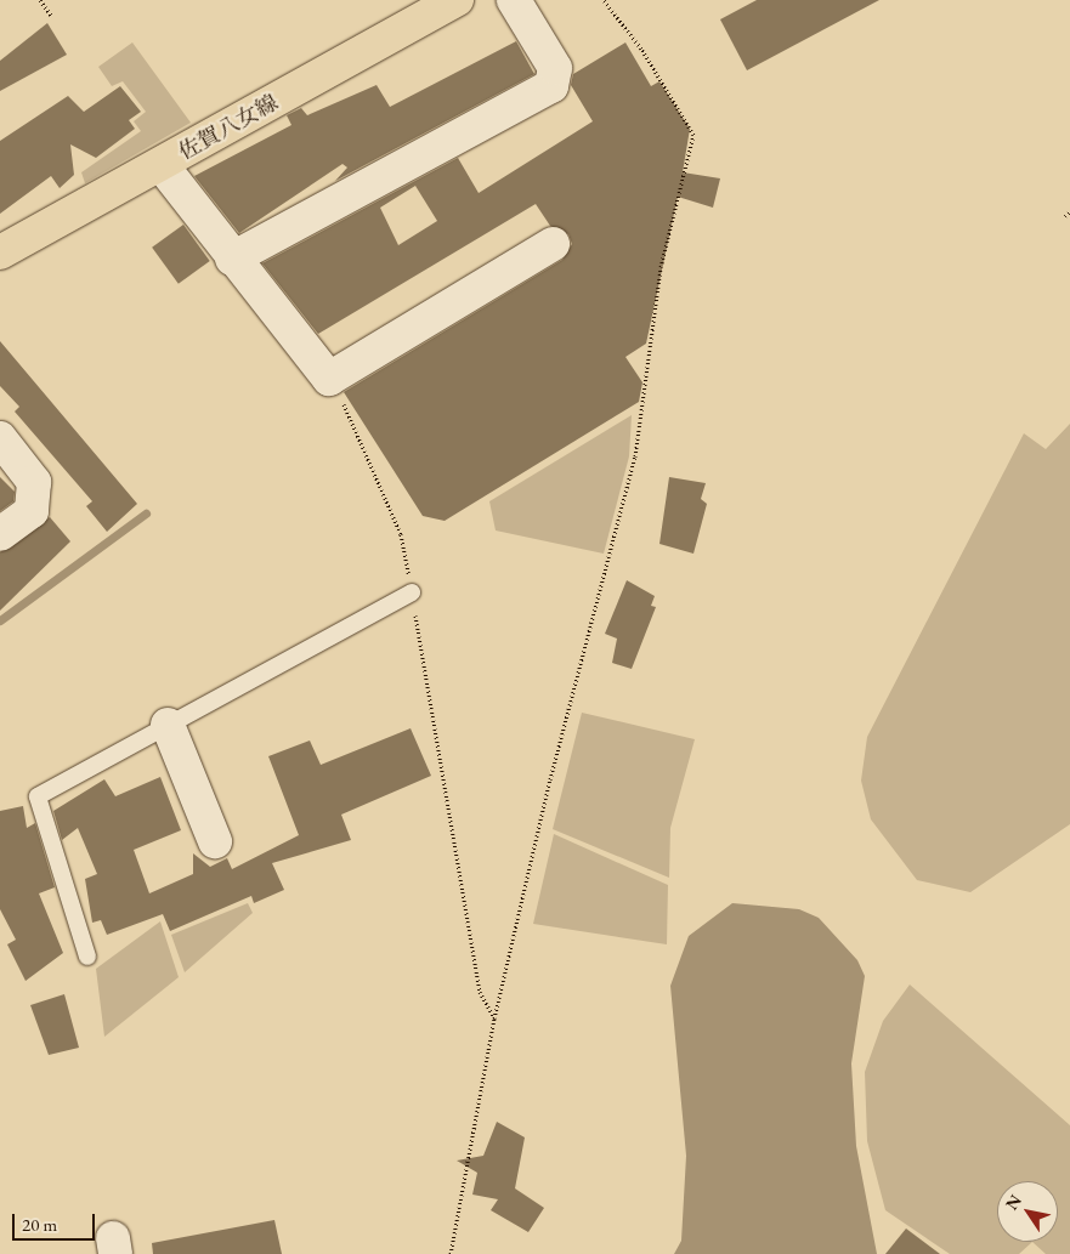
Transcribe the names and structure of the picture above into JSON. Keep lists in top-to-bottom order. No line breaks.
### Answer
{"streets":{"main road":["佐賀八女線"]},"scale_bar":"20 m","north":"top left"}
